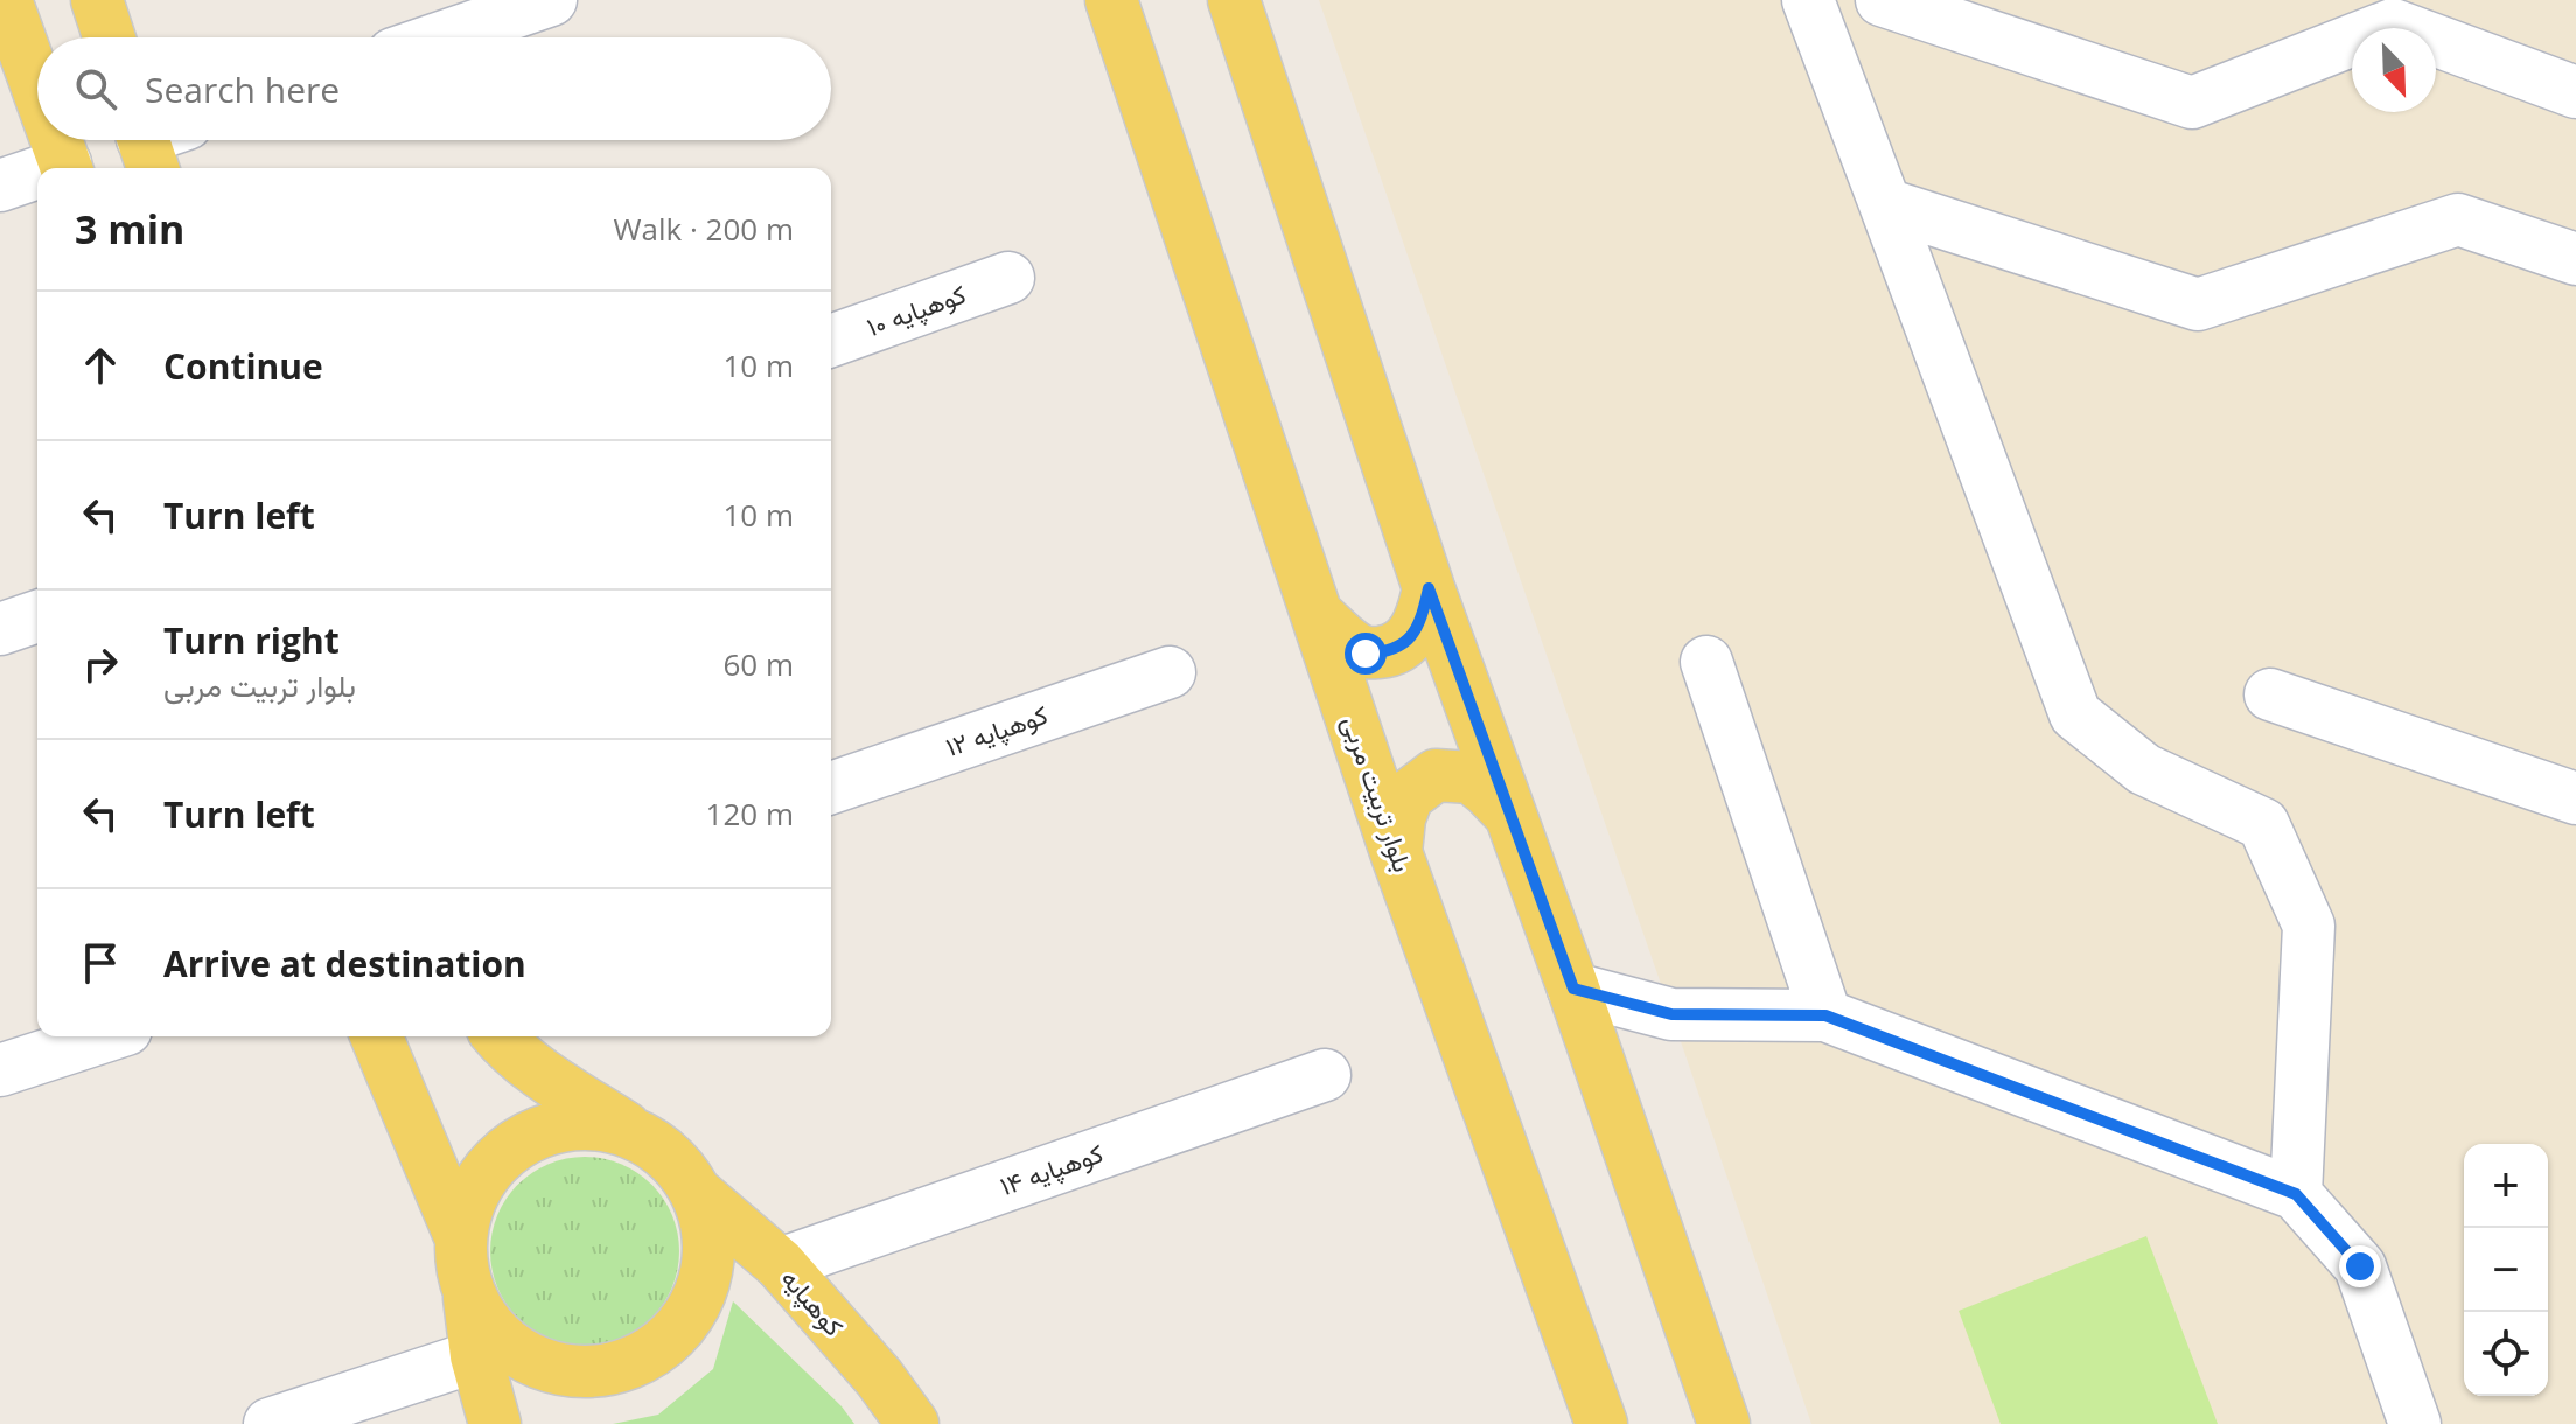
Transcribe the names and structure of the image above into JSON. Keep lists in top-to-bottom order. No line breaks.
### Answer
{"streets":{"main road":["بلوار تربیت مربی","کوهپایه"],"street":["کوهپایه ۱۰","کوهپایه ۱۲","کوهپایه ۱۴"]},"crossings":[["کوهپایه ۱۴","کوهپایه"]],"north":"bottom right","page":{"search":"Search here","heading":["3 min","Walk · 200 m"],"list":[["Continue","10 m"],["Turn left","10 m"],["Turn right","بلوار تربیت مربی","60 m"],["Turn left","120 m"],"Arrive at destination"],"map_buttons":["+","−"]}}
